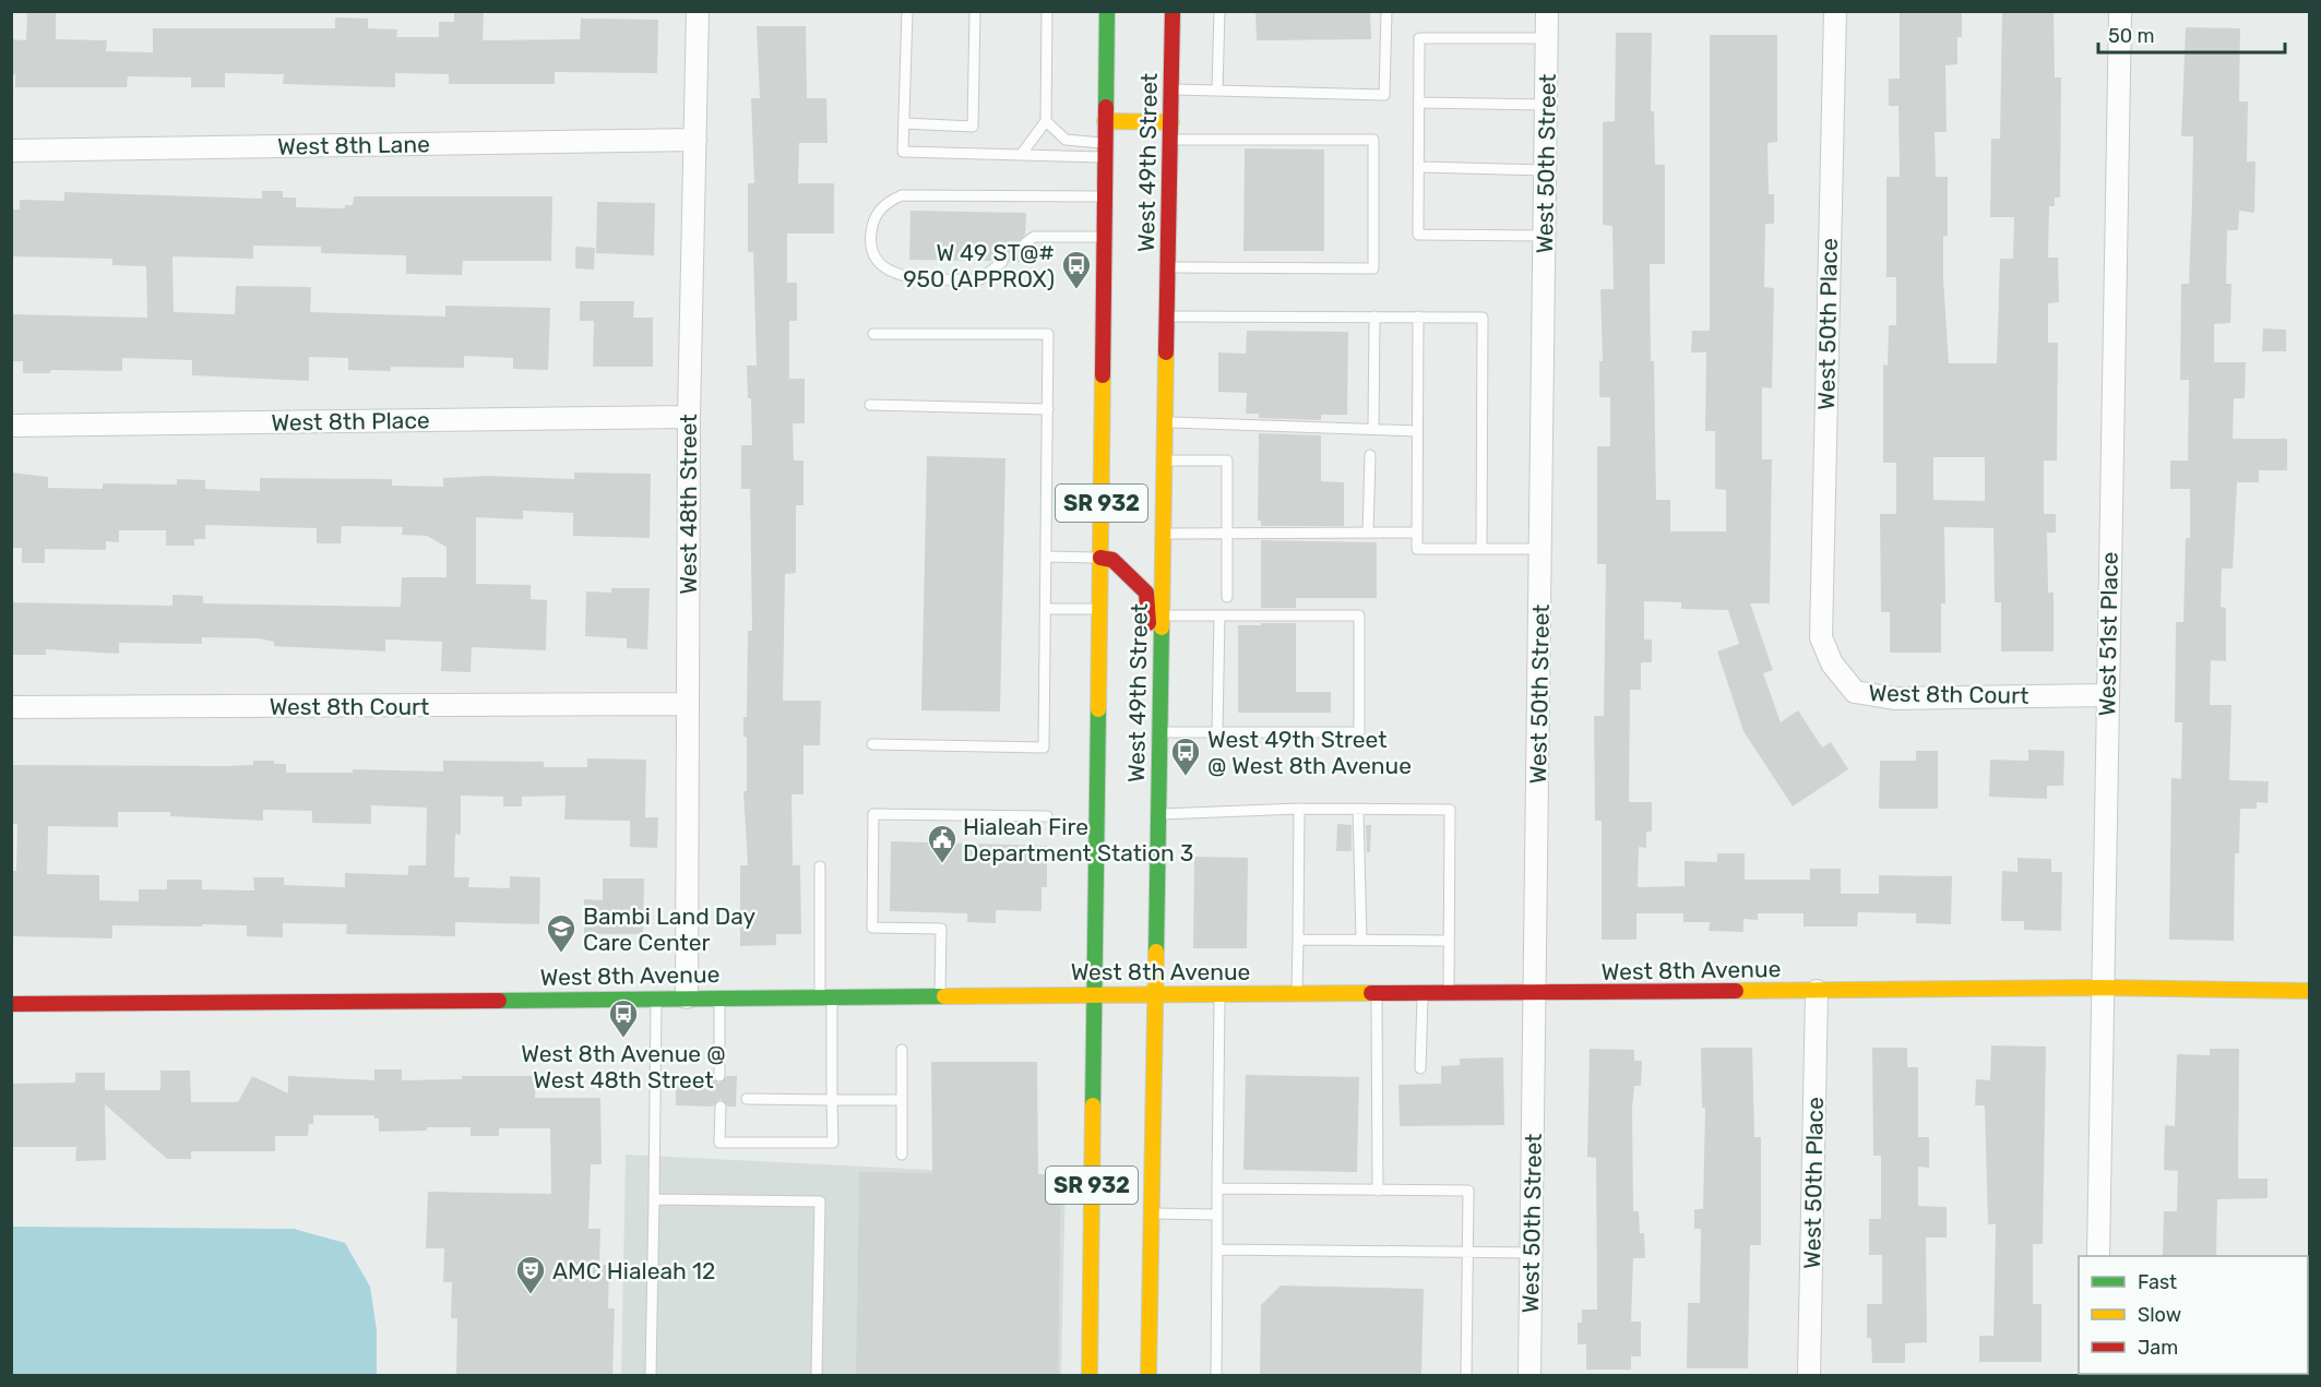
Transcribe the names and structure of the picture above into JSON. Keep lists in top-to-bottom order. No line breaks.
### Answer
{"streets":{"main road":["West 49th Street","SR 932","West 8th Avenue"],"street":["West 8th Lane","West 50th Street","West 50th Place","West 8th Place","West 48th Street","West 51st Place","West 8th Court"]},"crossings":[["West 8th Lane","West 48th Street"],["West 49th Street","West 8th Avenue"],["West 50th Street","West 8th Avenue"],["West 50th Place","West 8th Court"],["West 50th Place","West 8th Avenue"],["West 8th Place","West 48th Street"],["West 48th Street","West 8th Court"],["West 48th Street","West 8th Avenue"],["West 51st Place","West 8th Court"],["West 51st Place","West 8th Avenue"]],"places":{"bus stop":["W 49 ST@# 950 (APPROX)","West 49th Street @ West 8th Avenue","West 8th Avenue @ West 48th Street"],"public building":["Hialeah Fire Department Station 3"],"school or university":["Bambi Land Day Care Center"],"theatre":["AMC Hialeah 12"]},"legend":["Fast","Slow","Jam"],"scale_bar":"50 m"}
